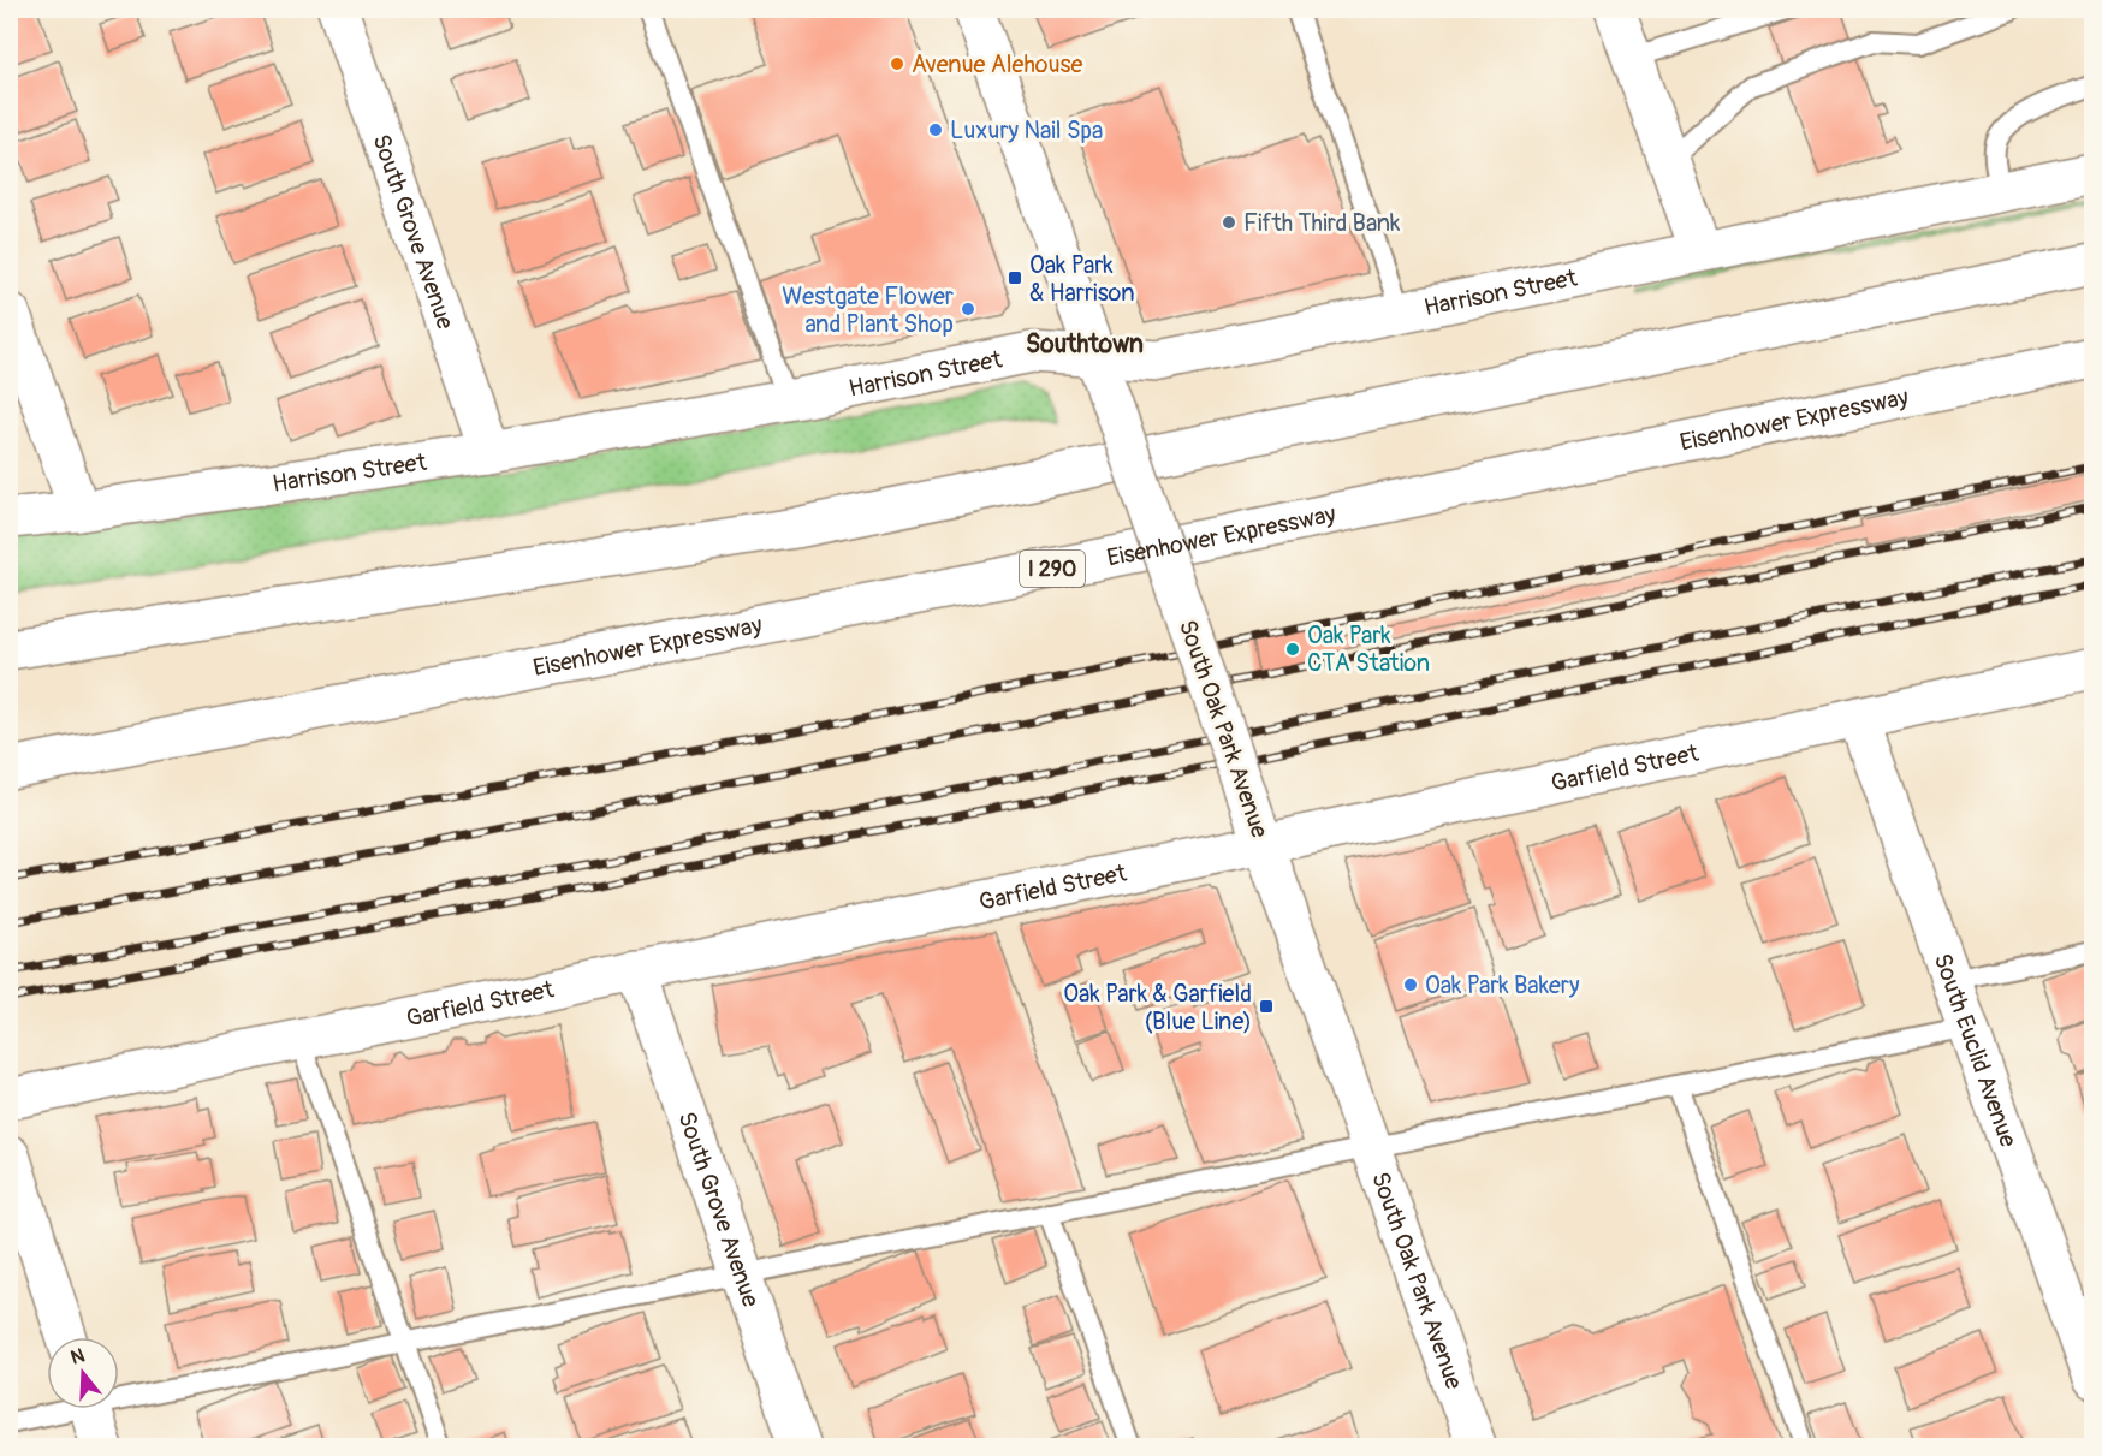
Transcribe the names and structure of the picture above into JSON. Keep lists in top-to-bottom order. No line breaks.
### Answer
{"streets":{"main road":["South Grove Avenue","Harrison Street","Eisenhower Expressway","I 290","South Oak Park Avenue","Garfield Street","South Euclid Avenue"]},"crossings":[["South Grove Avenue","Harrison Street"],["South Grove Avenue","Garfield Street"],["Harrison Street","South Oak Park Avenue"],["South Oak Park Avenue","Garfield Street"],["Garfield Street","South Euclid Avenue"]],"districts":["Southtown"],"places":{"other":["Avenue Alehouse","Luxury Nail Spa","Fifth Third Bank","Westgate Flower and Plant Shop","Oak Park CTA Station","Oak Park Bakery"],"transit":["Oak Park & Harrison","Oak Park & Garfield (Blue Line)"]},"north":"top"}
